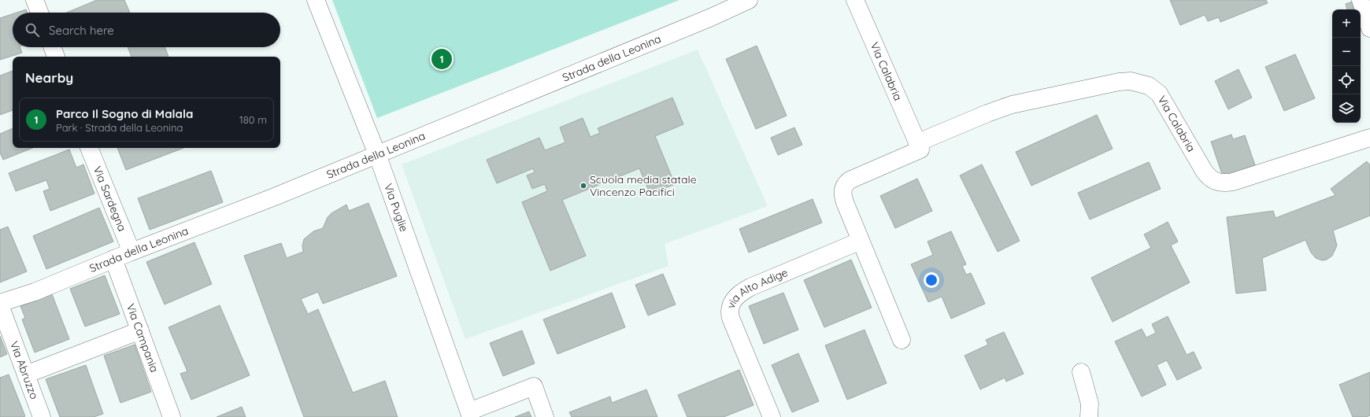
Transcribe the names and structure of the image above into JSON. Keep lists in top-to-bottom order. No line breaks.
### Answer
{"streets":{"street":["Strada della Leonina","Via Calabria","Via Sardegna","Via Puglie","via Alto Adige","Via Campania","Via Abruzzo"]},"crossings":[["Strada della Leonina","Via Sardegna"],["Strada della Leonina","Via Puglie"],["Strada della Leonina","Via Campania"]],"places":["Scuola media statale Vincenzo Pacifici"],"page":{"map_buttons":["+","−"],"search":"Search here","pins":"1","heading":"Nearby","list":[{"mark":"1","name":"Parco Il Sogno di Malala","note":"Park · Strada della Leonina","value":"180 m"}]}}
